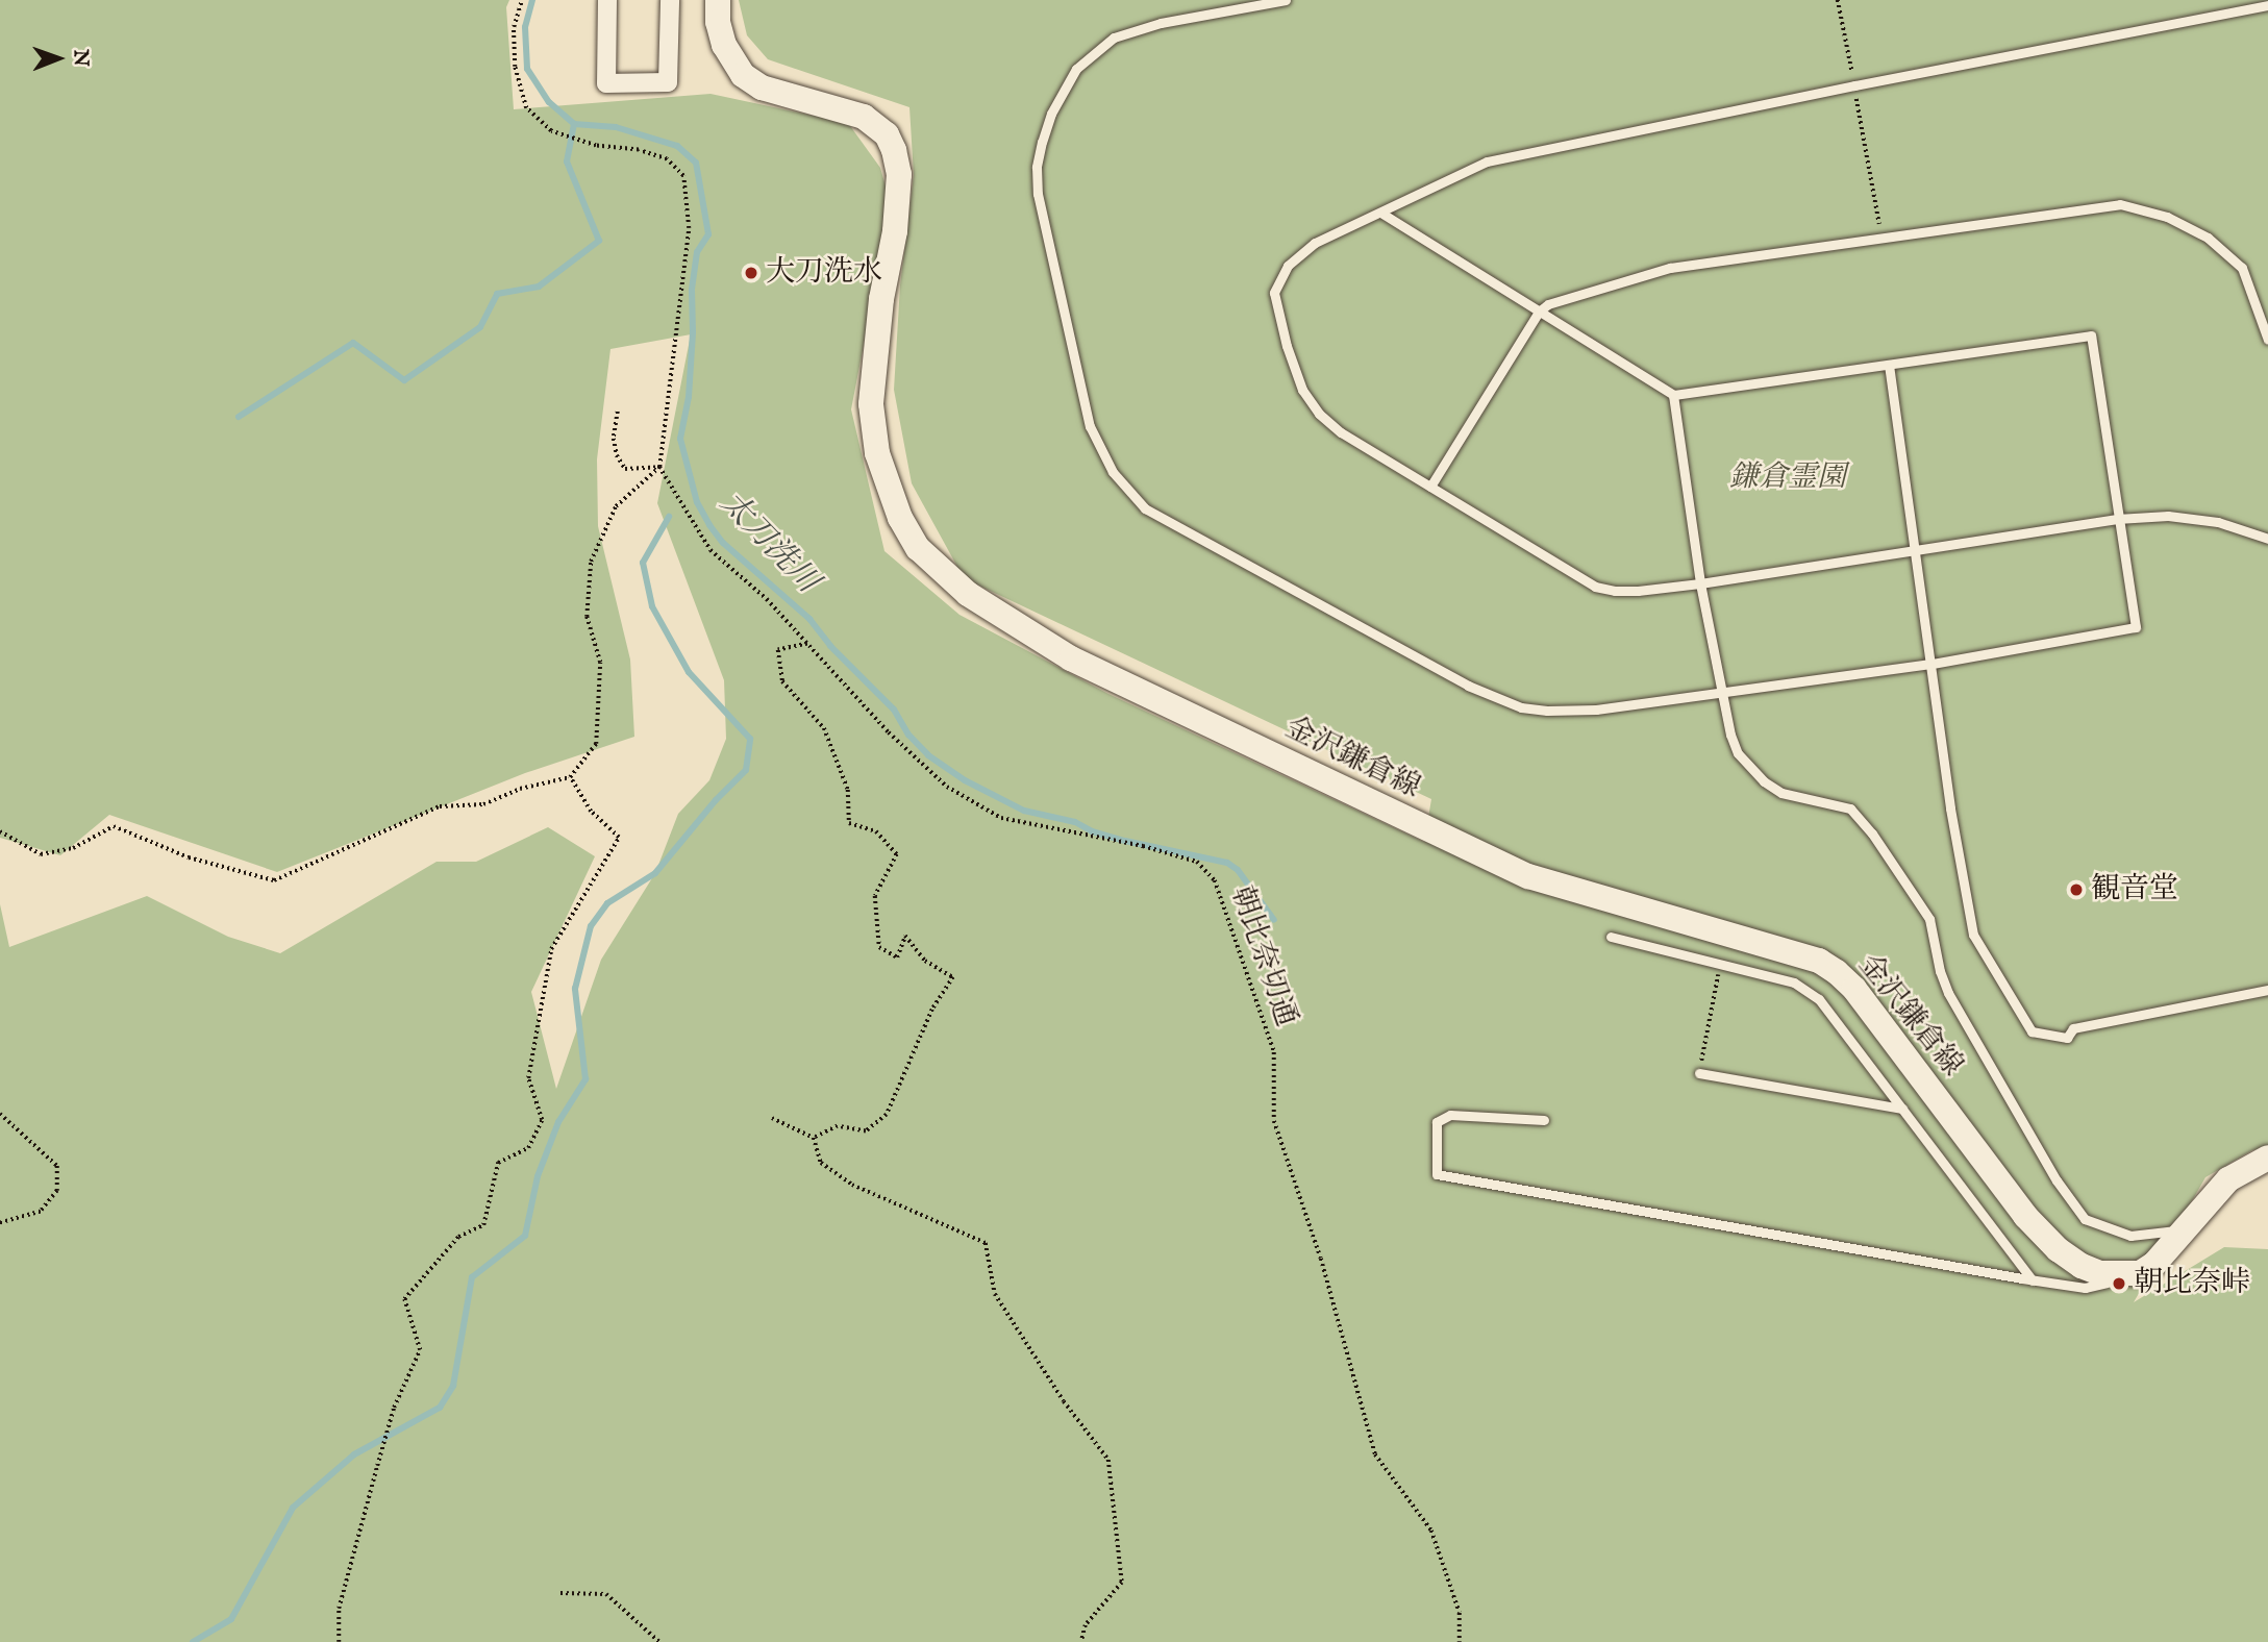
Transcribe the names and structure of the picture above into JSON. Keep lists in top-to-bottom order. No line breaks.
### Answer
{"streets":{"main road":["金沢鎌倉線"],"path":["朝比奈切通"]},"water":["太刀洗川"],"parks":["鎌倉霊園"],"places":["大刀洗水","観音堂","朝比奈峠"],"north":"right"}
